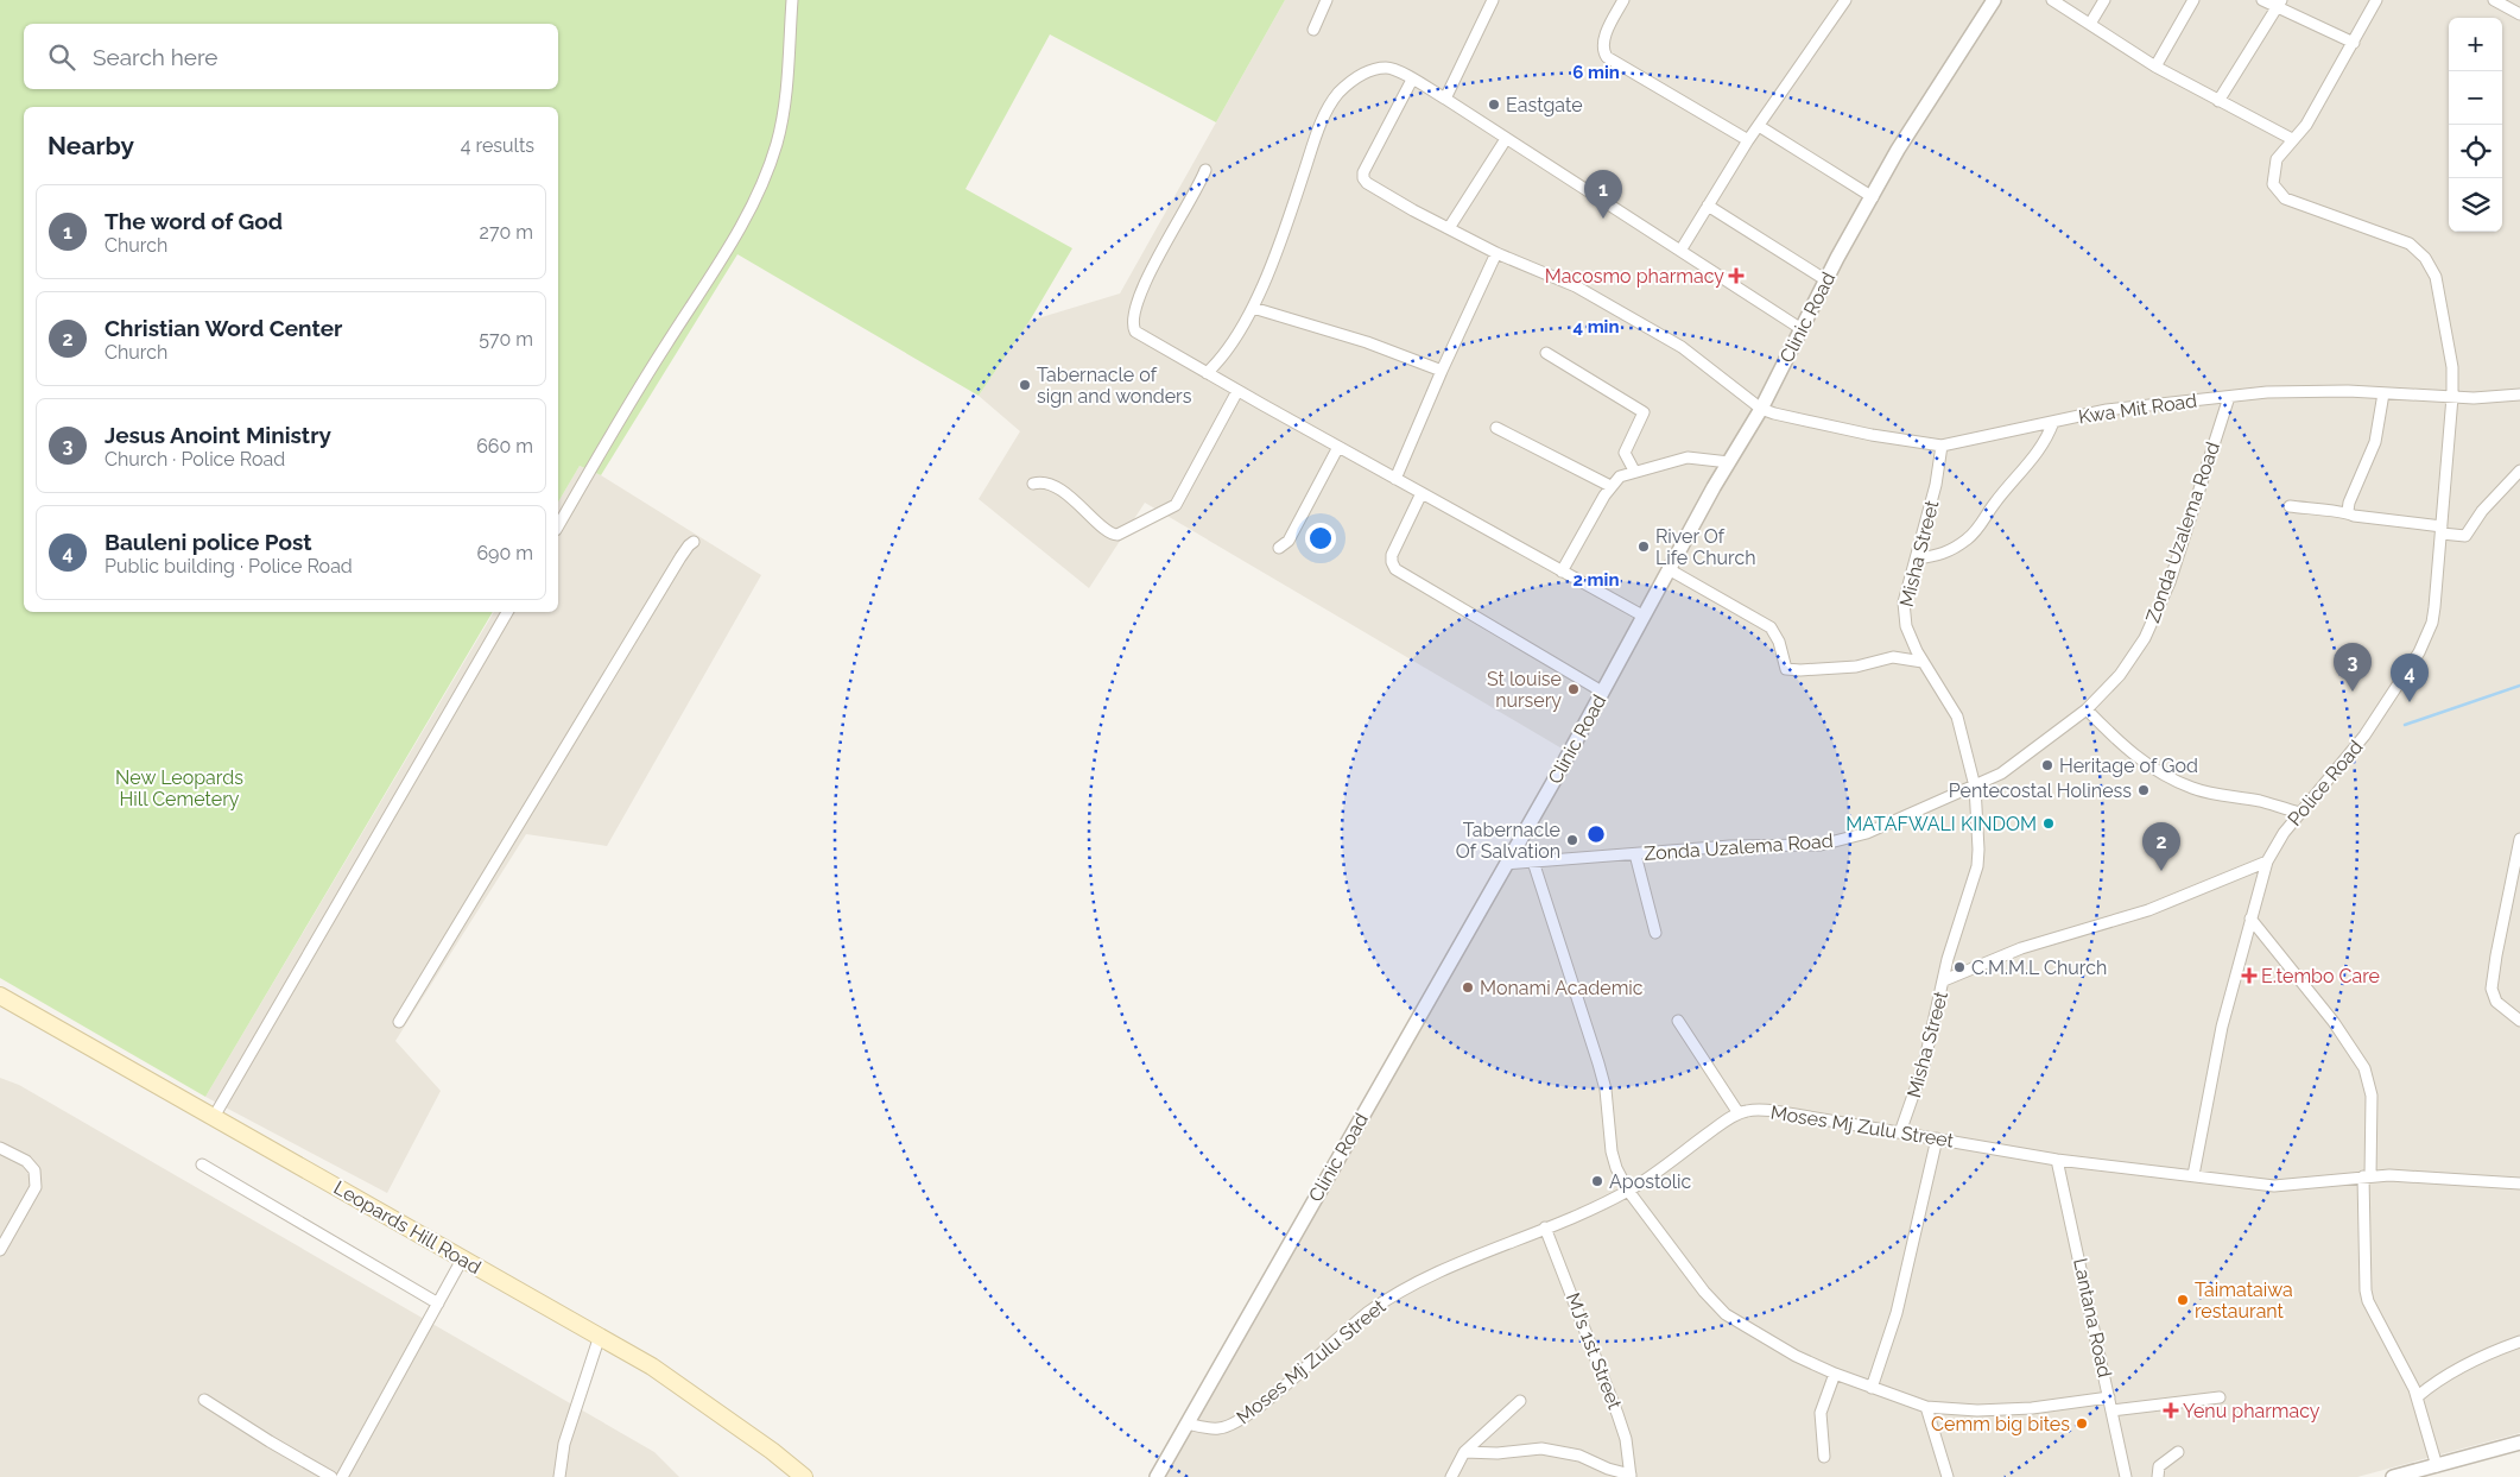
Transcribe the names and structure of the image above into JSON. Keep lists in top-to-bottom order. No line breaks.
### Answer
{"streets":{"main road":["Leopards Hill Road"],"street":["Clinic Road","Kwa Mit Road","Zonda Uzalema Road","Misha Street","Police Road","Moses Mj Zulu Street","Lantana Road","MJ’s 1st Street"]},"crossings":[["Clinic Road","Kwa Mit Road"],["Clinic Road","Zonda Uzalema Road"],["Clinic Road","Moses Mj Zulu Street"],["Kwa Mit Road","Zonda Uzalema Road"],["Kwa Mit Road","Misha Street"],["Kwa Mit Road","Police Road"],["Zonda Uzalema Road","Misha Street"],["Misha Street","Moses Mj Zulu Street"],["Police Road","Moses Mj Zulu Street"],["Moses Mj Zulu Street","Lantana Road"],["Moses Mj Zulu Street","MJ’s 1st Street"]],"parks":["New Leopards Hill Cemetery"],"places":{"other":["Eastgate","Tabernacle of sign and wonders","River Of Life Church","St louise nursery","Heritage of God","Pentecostal Holiness","MATAFWALI KINDOM","Tabernacle Of Salvation","C.M.M.L Church","Monami Academic","Apostolic","Taimataiwa restaurant","Cemm big bites"],"health":["Macosmo pharmacy","E.tembo Care","Yenu pharmacy"]},"page":{"map_buttons":["+","−"],"search":"Search here","heading":["Nearby","4 results"],"pins":["1","3","4","2"],"list":[{"mark":"1","name":"The word of God","note":"Church","value":"270 m"},{"mark":"2","name":"Christian Word Center","note":"Church","value":"570 m"},{"mark":"3","name":"Jesus Anoint Ministry","note":"Church · Police Road","value":"660 m"},{"mark":"4","name":"Bauleni police Post","note":"Public building · Police Road","value":"690 m"}]},"rings":["6 min","4 min","2 min"]}
